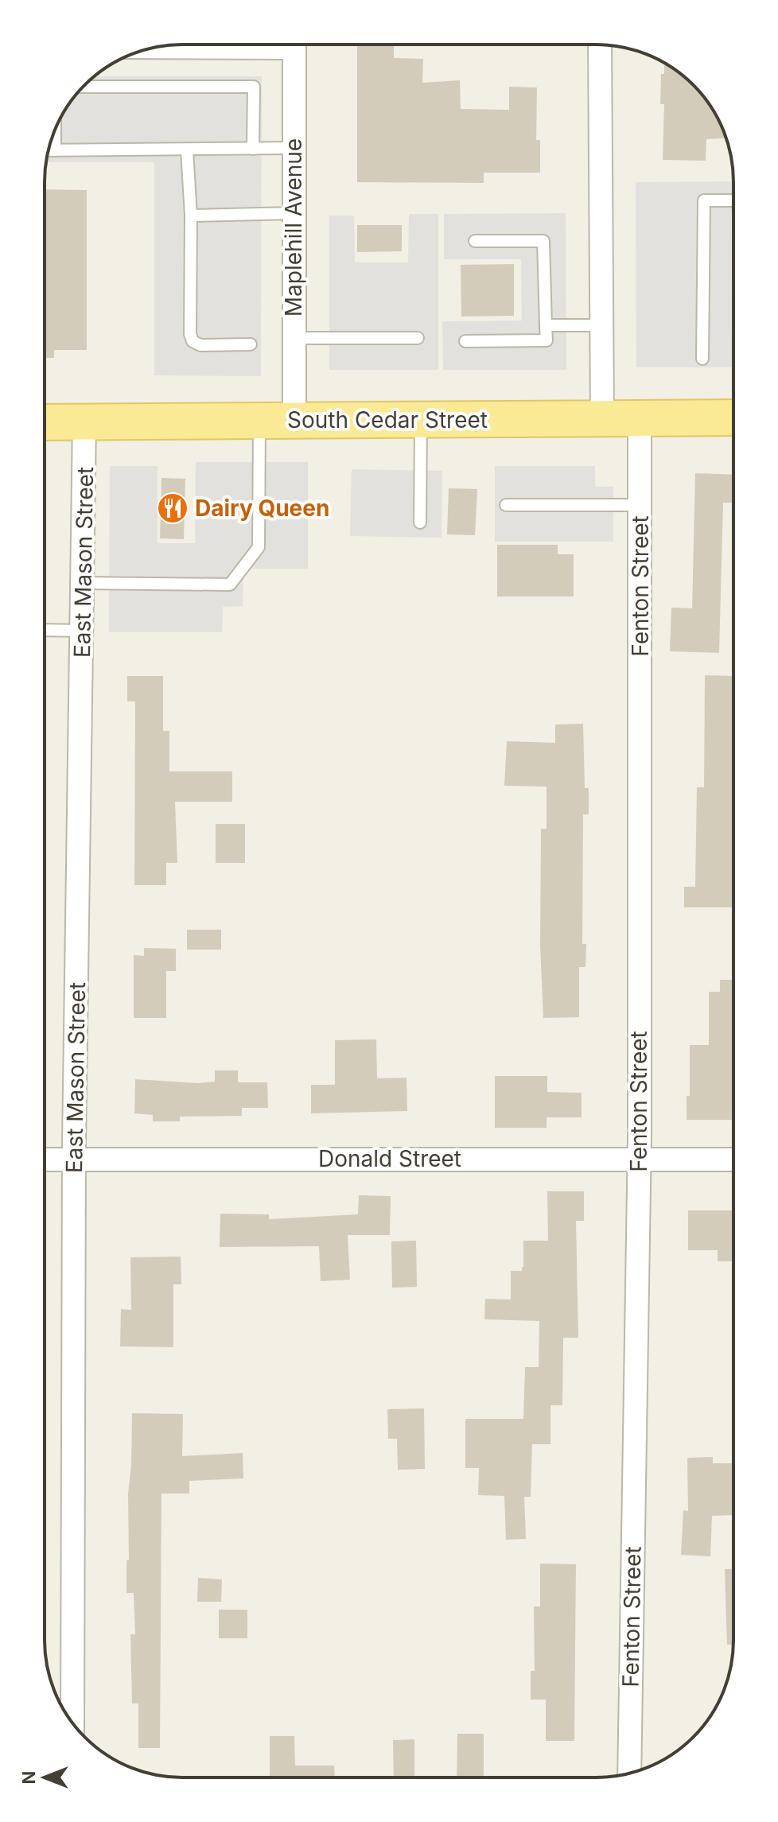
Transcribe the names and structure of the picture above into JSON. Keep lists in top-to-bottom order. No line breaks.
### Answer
{"streets":{"main road":["South Cedar Street"],"street":["Maplehill Avenue","East Mason Street","Fenton Street","Donald Street"]},"crossings":[["Maplehill Avenue","South Cedar Street"],["South Cedar Street","East Mason Street"],["South Cedar Street","Fenton Street"],["East Mason Street","Donald Street"],["Fenton Street","Donald Street"]],"places":{"restaurant":["Dairy Queen"]},"north":"left"}
